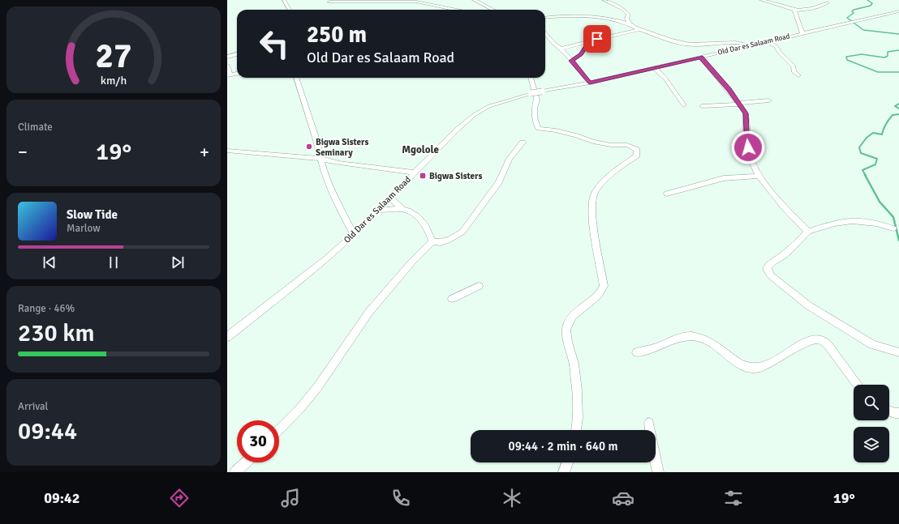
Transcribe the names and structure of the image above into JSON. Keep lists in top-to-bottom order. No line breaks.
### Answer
{"streets":{"street":["Old Dar es Salaam Road"]},"districts":["Mgolole"],"places":{"other":["Bigwa Sisters Seminary"],"transit":["Bigwa Sisters"]},"page":{"turn":["250 m","Old Dar es Salaam Road"],"tile":["Climate",["Range · 46%","230 km"],["Arrival","09:44"]],"heat":["−","19°","+"],"song":["Slow Tide","Marlow"],"limit":"30","trip":"09:44 · 2 min · 640 m","tabs":["09:42","19°"],"gauge":["27","km/h"]}}
